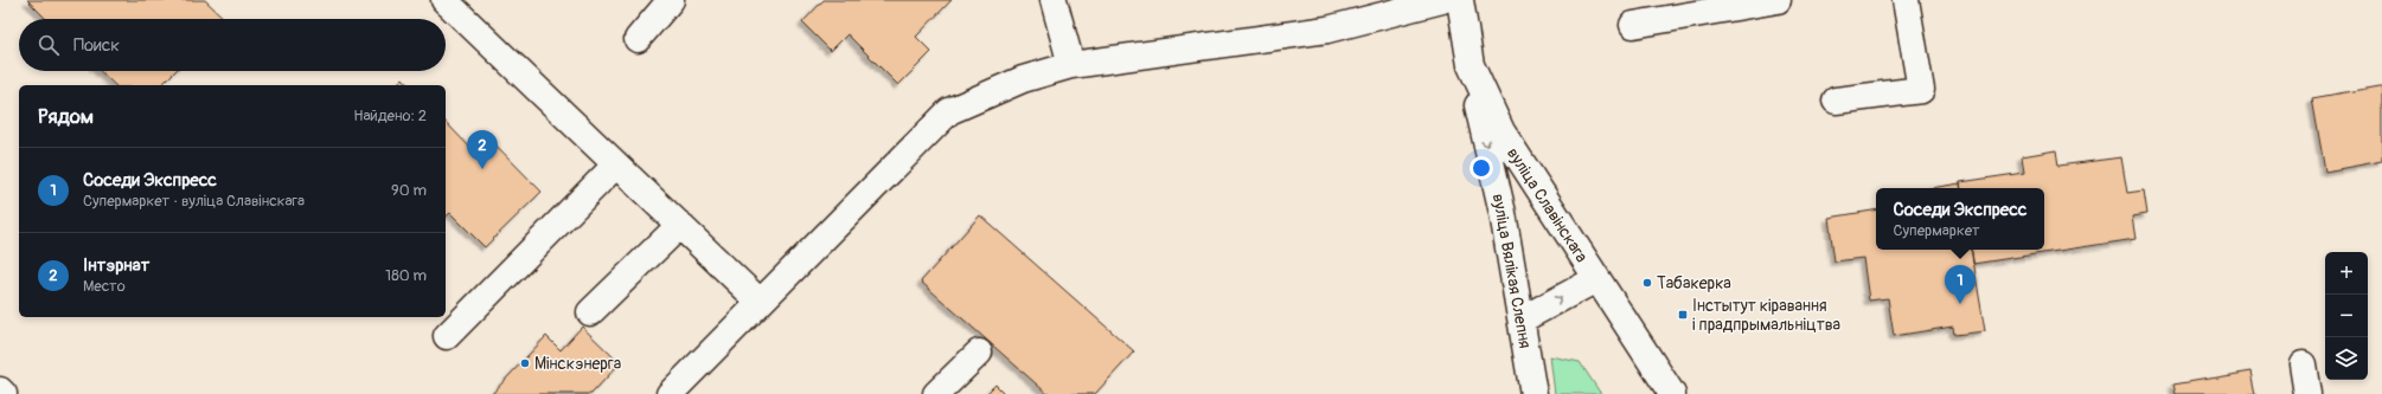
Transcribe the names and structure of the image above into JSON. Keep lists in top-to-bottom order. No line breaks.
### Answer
{"streets":{"street":["вуліца Славінскага","вуліца Вялікая Слепня"]},"crossings":[["вуліца Славінскага","вуліца Вялікая Слепня"]],"one_way":["вуліца Вялікая Слепня"],"places":{"other":["Табакерка","Мінскэнерга"],"transit":["Інстытут кіравання і прадпрымальніцтва"]},"page":{"search":"Поиск","heading":["Рядом","Найдено: 2"],"pins":["2","1"],"list":[{"mark":"1","name":"Соседи Экспресс","note":"Супермаркет · вуліца Славінскага","value":"90 m"},{"mark":"2","name":"Інтэрнат","note":"Место","value":"180 m"}],"popup":["Соседи Экспресс","Супермаркет"],"map_buttons":["+","−"]}}
